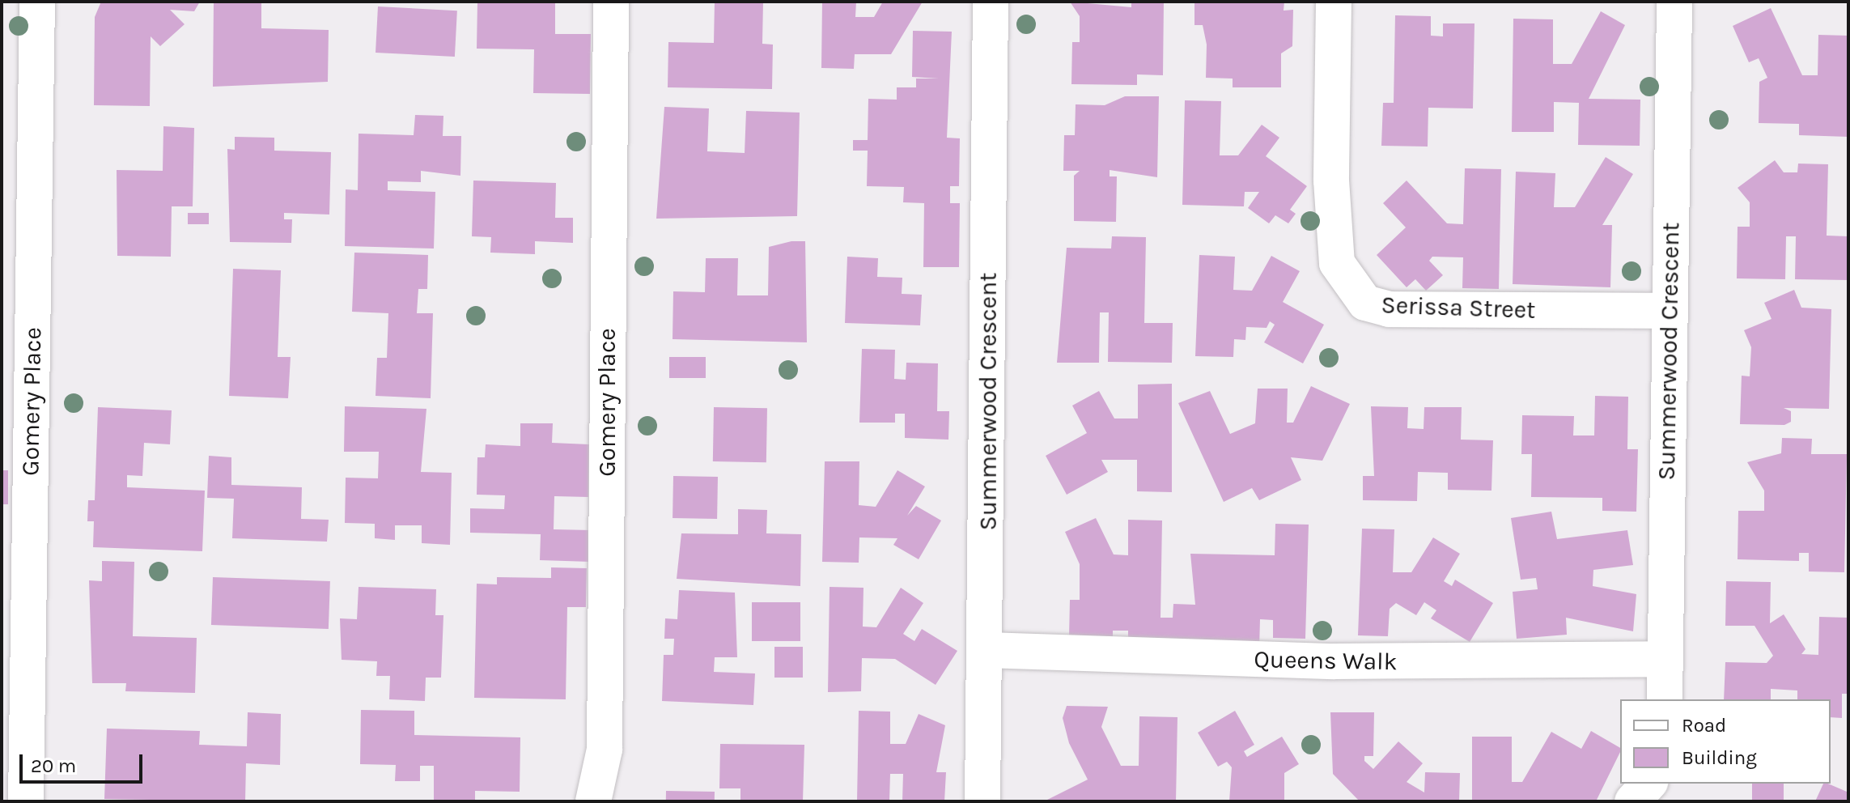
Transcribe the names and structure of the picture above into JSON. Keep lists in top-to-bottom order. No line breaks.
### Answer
{"streets":{"street":["Serissa Street","Summerwood Crescent","Gomery Place","Queens Walk"]},"crossings":[["Serissa Street","Summerwood Crescent"],["Summerwood Crescent","Queens Walk"]],"legend":["Road","Building"],"scale_bar":"20 m"}
